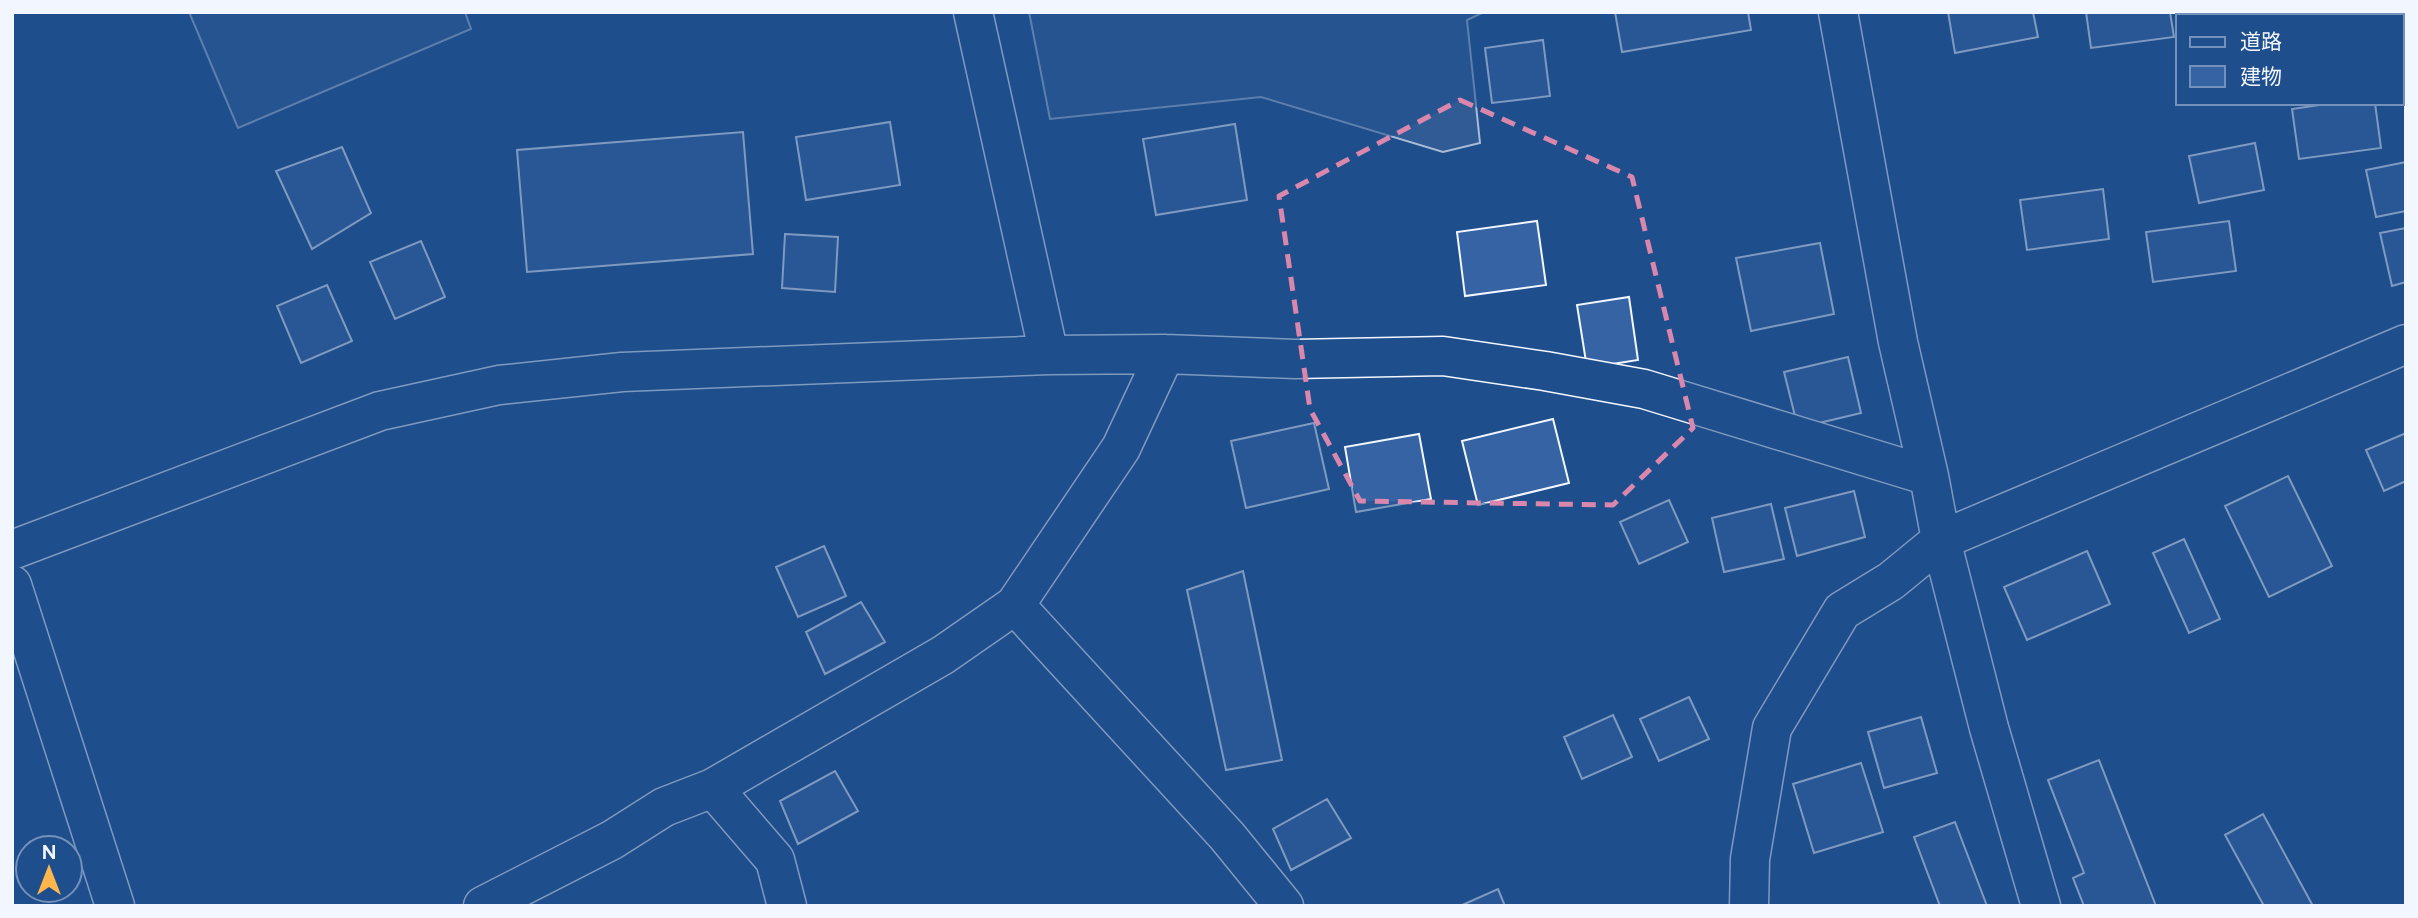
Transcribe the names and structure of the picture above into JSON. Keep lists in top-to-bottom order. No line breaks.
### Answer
{"legend":["道路","建物"],"north":"top"}
